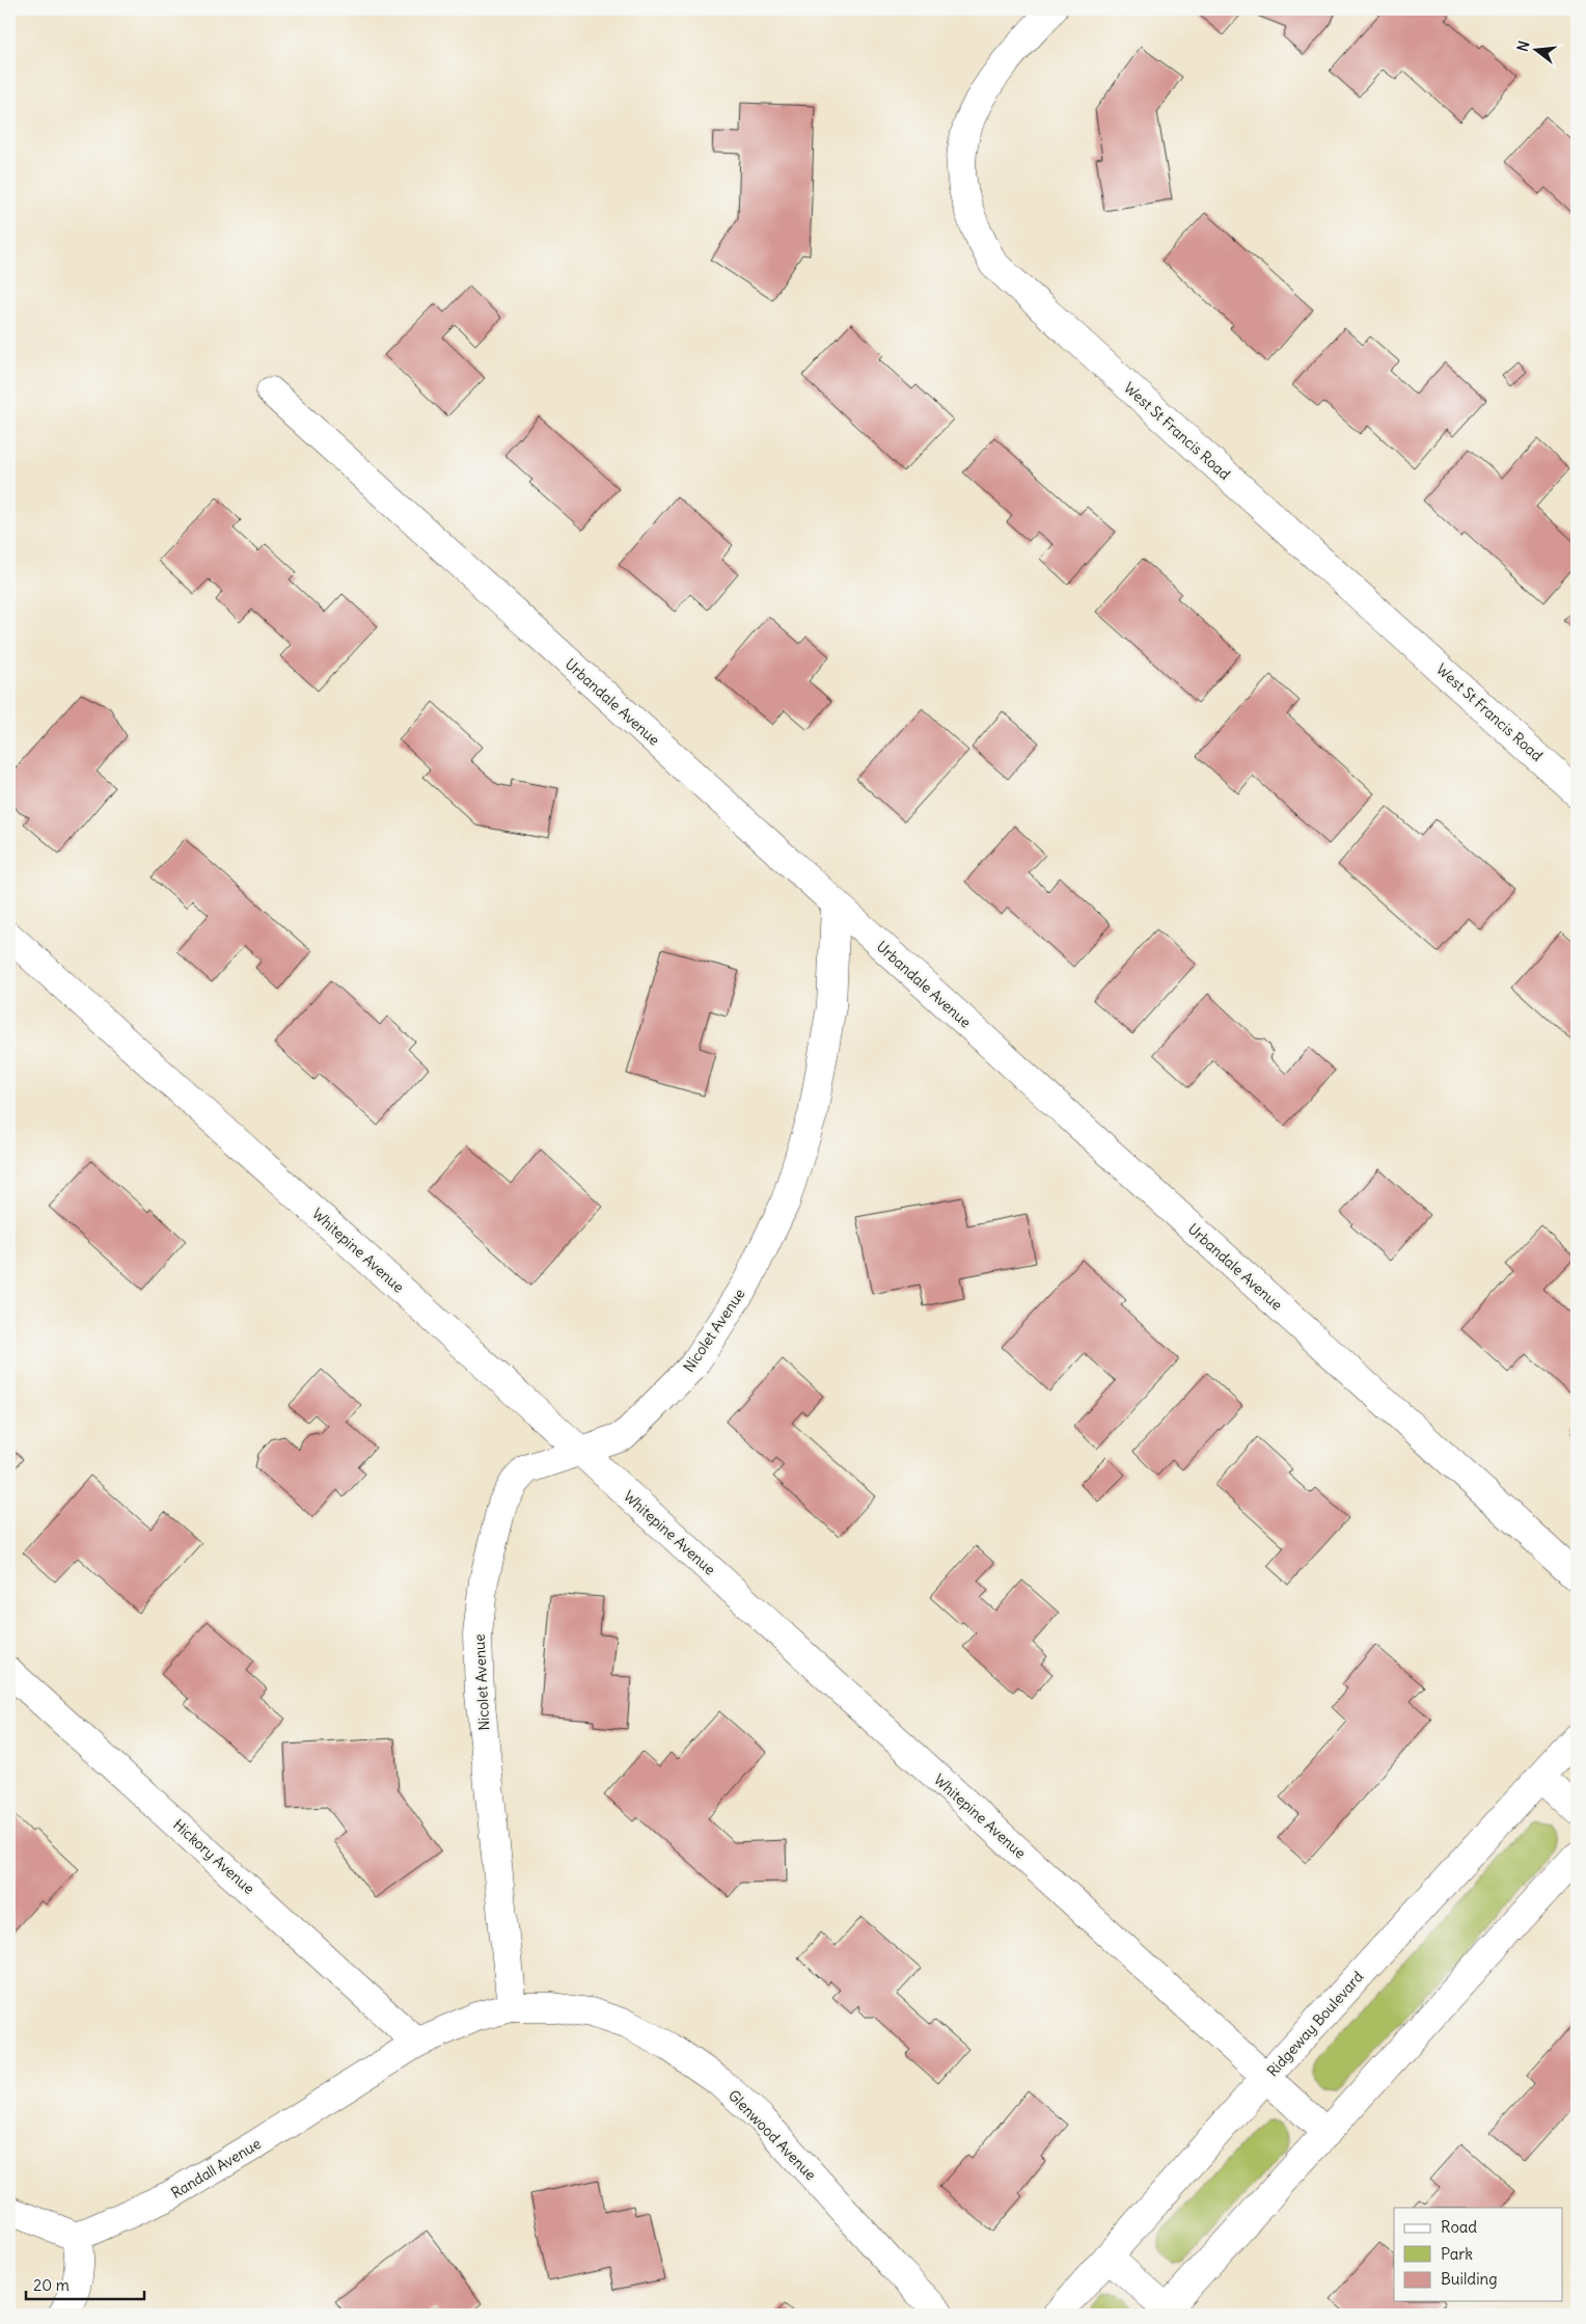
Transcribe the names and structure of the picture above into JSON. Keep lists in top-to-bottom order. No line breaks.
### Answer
{"streets":{"street":["West St Francis Road","Urbandale Avenue","Whitepine Avenue","Nicolet Avenue","Hickory Avenue","Ridgeway Boulevard","Glenwood Avenue","Randall Avenue"]},"crossings":[["Urbandale Avenue","Nicolet Avenue"],["Whitepine Avenue","Nicolet Avenue"],["Whitepine Avenue","Ridgeway Boulevard"],["Nicolet Avenue","Glenwood Avenue"],["Hickory Avenue","Glenwood Avenue"],["Hickory Avenue","Randall Avenue"],["Glenwood Avenue","Randall Avenue"]],"legend":["Road","Park","Building"],"scale_bar":"20 m","north":"left"}
